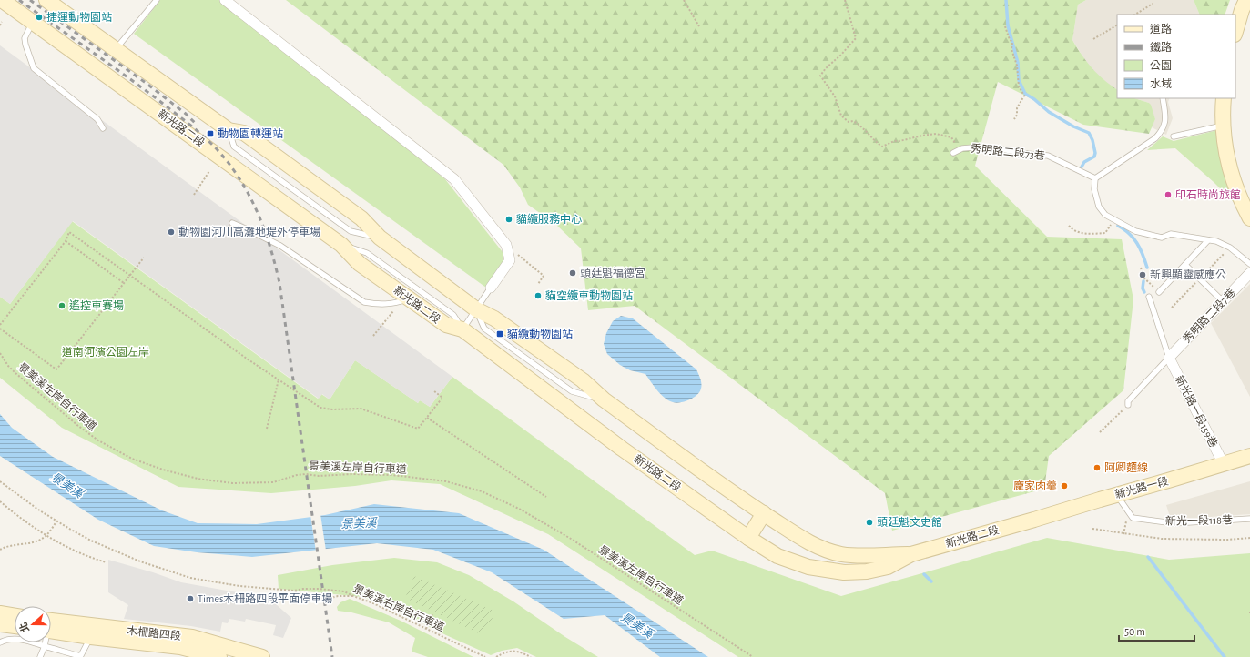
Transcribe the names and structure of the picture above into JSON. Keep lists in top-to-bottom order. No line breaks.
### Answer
{"streets":{"street":["新光路二段","秀明路二段7巷","新光路一段159巷","新光路一段","木柵路四段"],"lane":["秀明路二段73巷","新光一段118巷"],"path":["景美溪左岸自行車道","景美溪右岸自行車道"]},"crossings":[["新光路二段","新光路一段"],["秀明路二段7巷","新光路一段159巷"],["新光路一段159巷","新光路一段"],["新光路一段","新光一段118巷"]],"water":["景美溪"],"parks":["道南河濱公園左岸"],"places":{"other":["捷運動物園站","印石時尚旅館","貓纜服務中心","動物園河川高灘地堤外停車場","頭廷魁福德宮","新興顯靈感應公","貓空纜車動物園站","遙控車賽場","阿卿麵線","龐家肉羹","頭廷魁文史館","Times木柵路四段平面停車場"],"transit":["動物園轉運站","貓纜動物園站"]},"legend":["道路","鐵路","公園","水域"],"scale_bar":"50 m","north":"left"}
